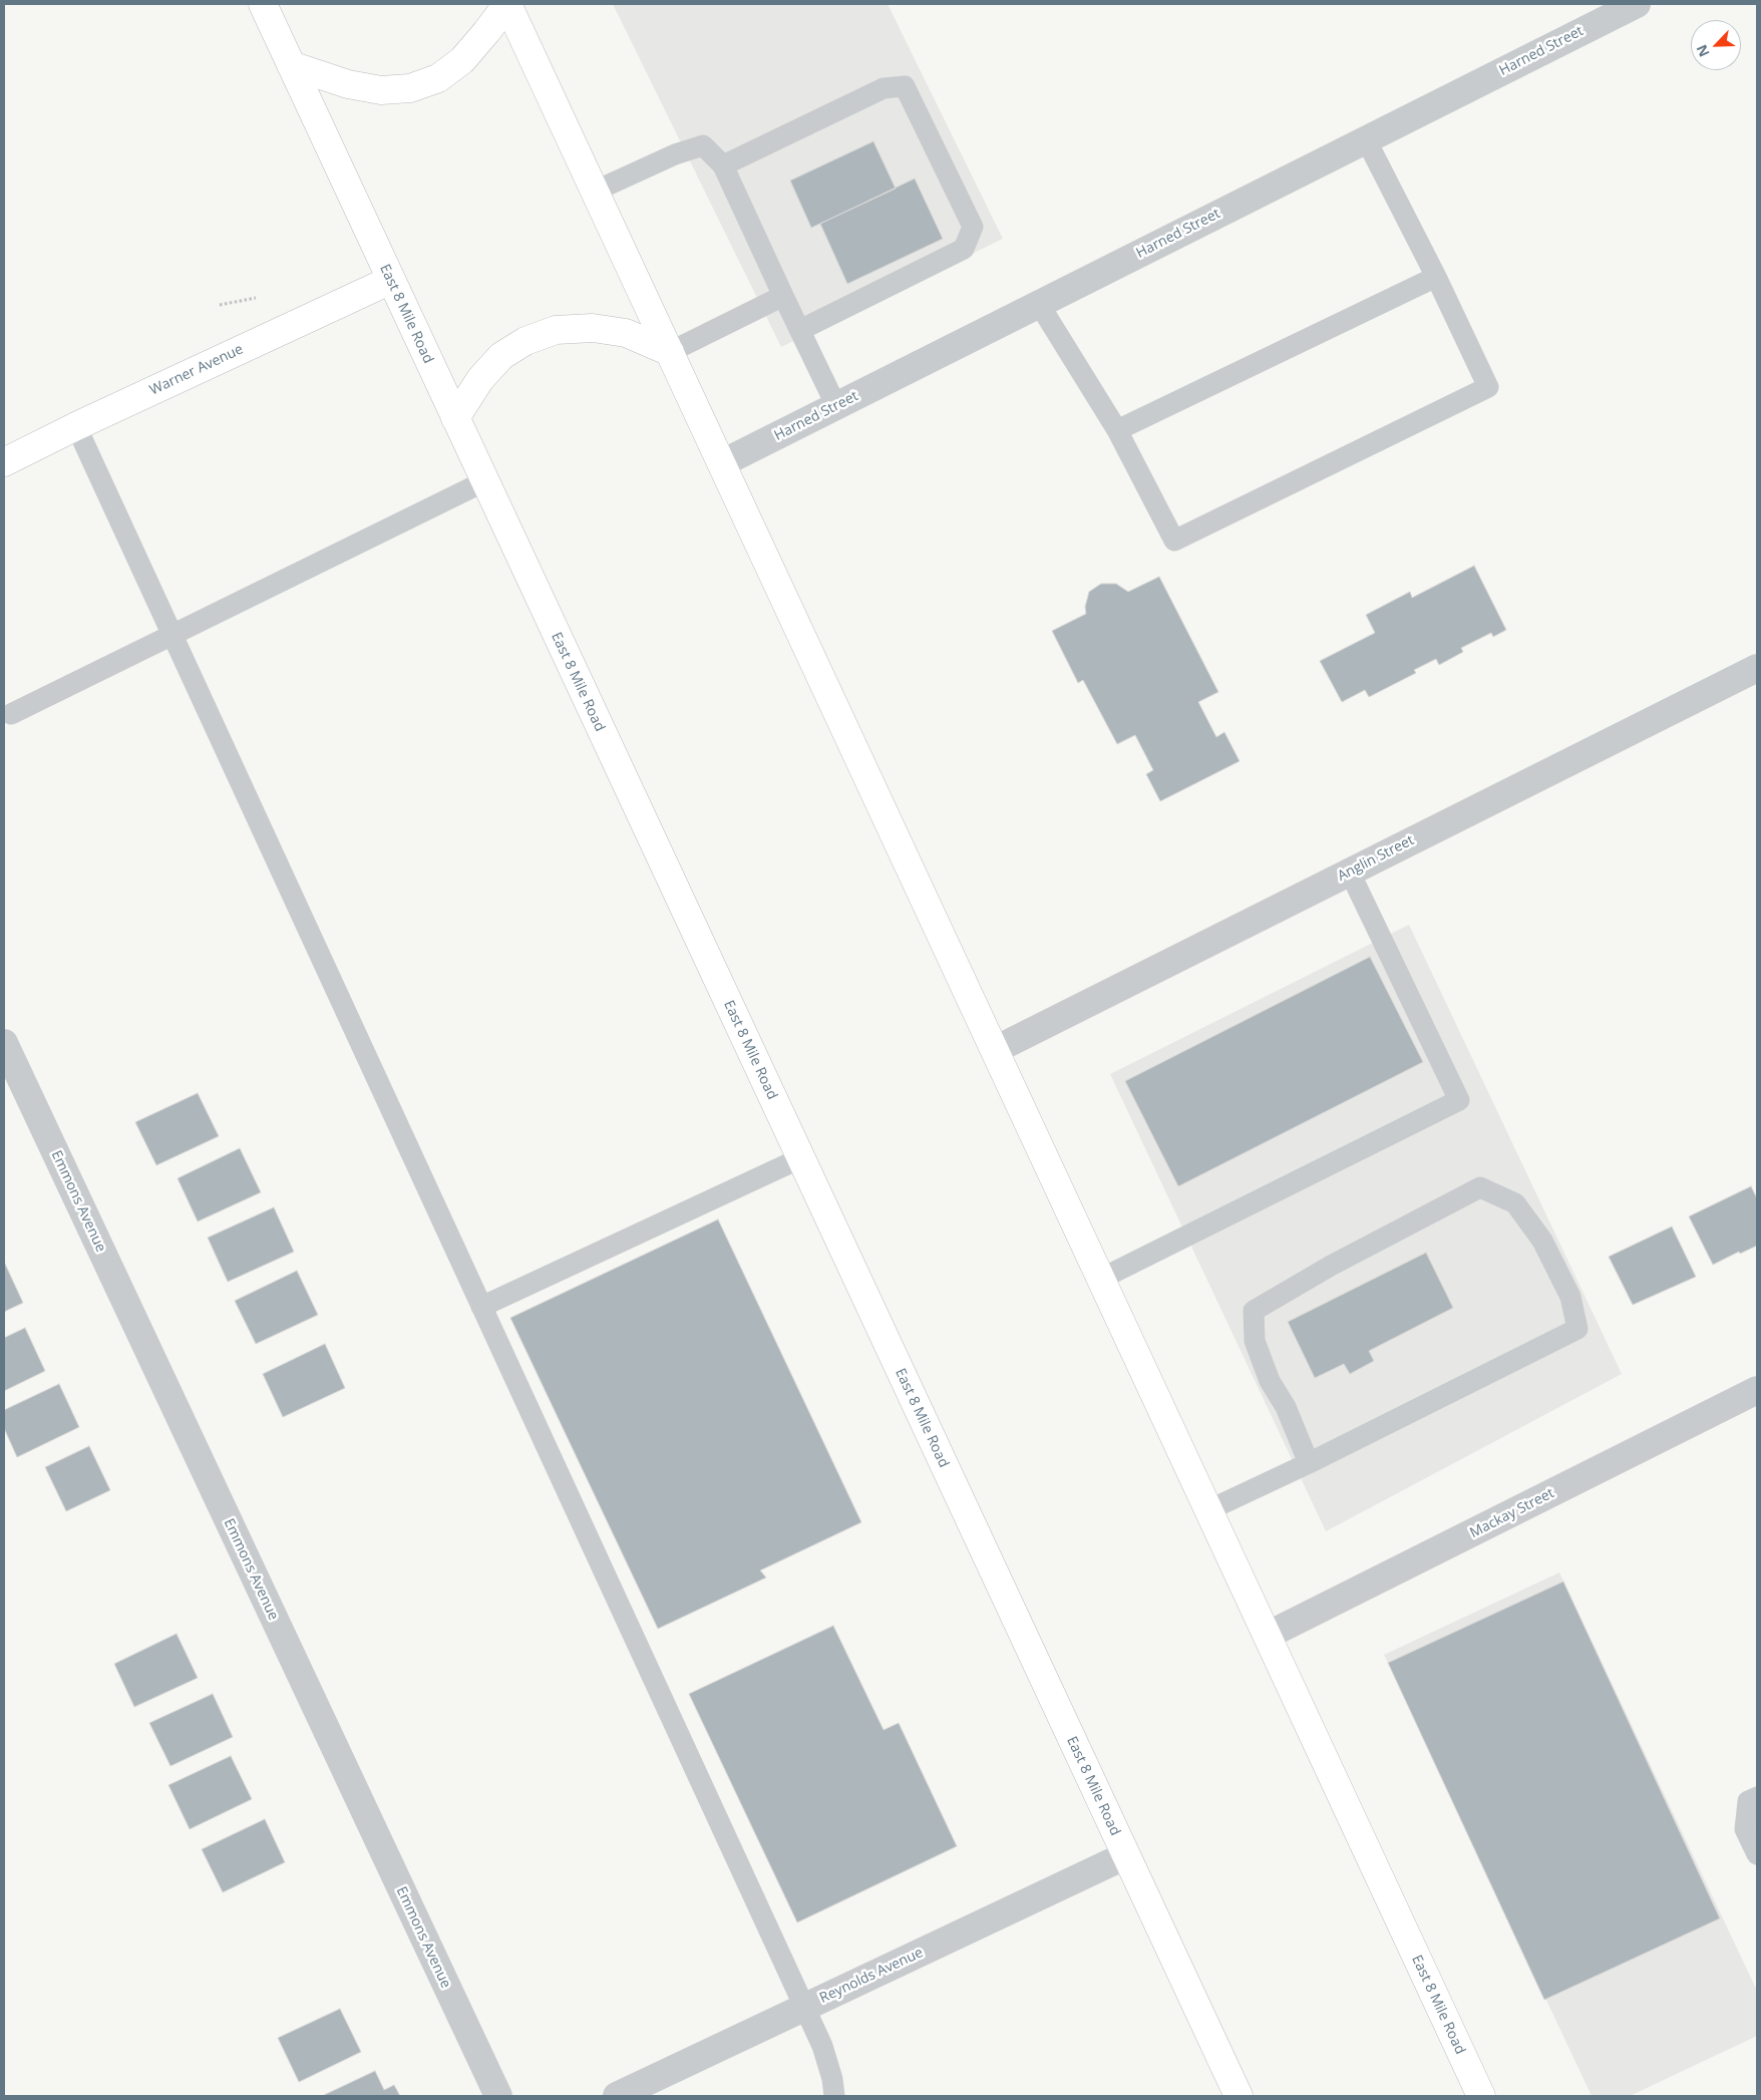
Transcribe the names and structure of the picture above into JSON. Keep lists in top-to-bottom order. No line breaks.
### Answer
{"streets":{"main road":["East 8 Mile Road","Warner Avenue"],"street":["Harned Street","Anglin Street","Emmons Avenue","Mackay Street","Reynolds Avenue"]},"crossings":[["Harned Street","East 8 Mile Road"],["East 8 Mile Road","Warner Avenue"],["East 8 Mile Road","Anglin Street"],["East 8 Mile Road","Mackay Street"],["East 8 Mile Road","Reynolds Avenue"]],"north":"bottom left"}
